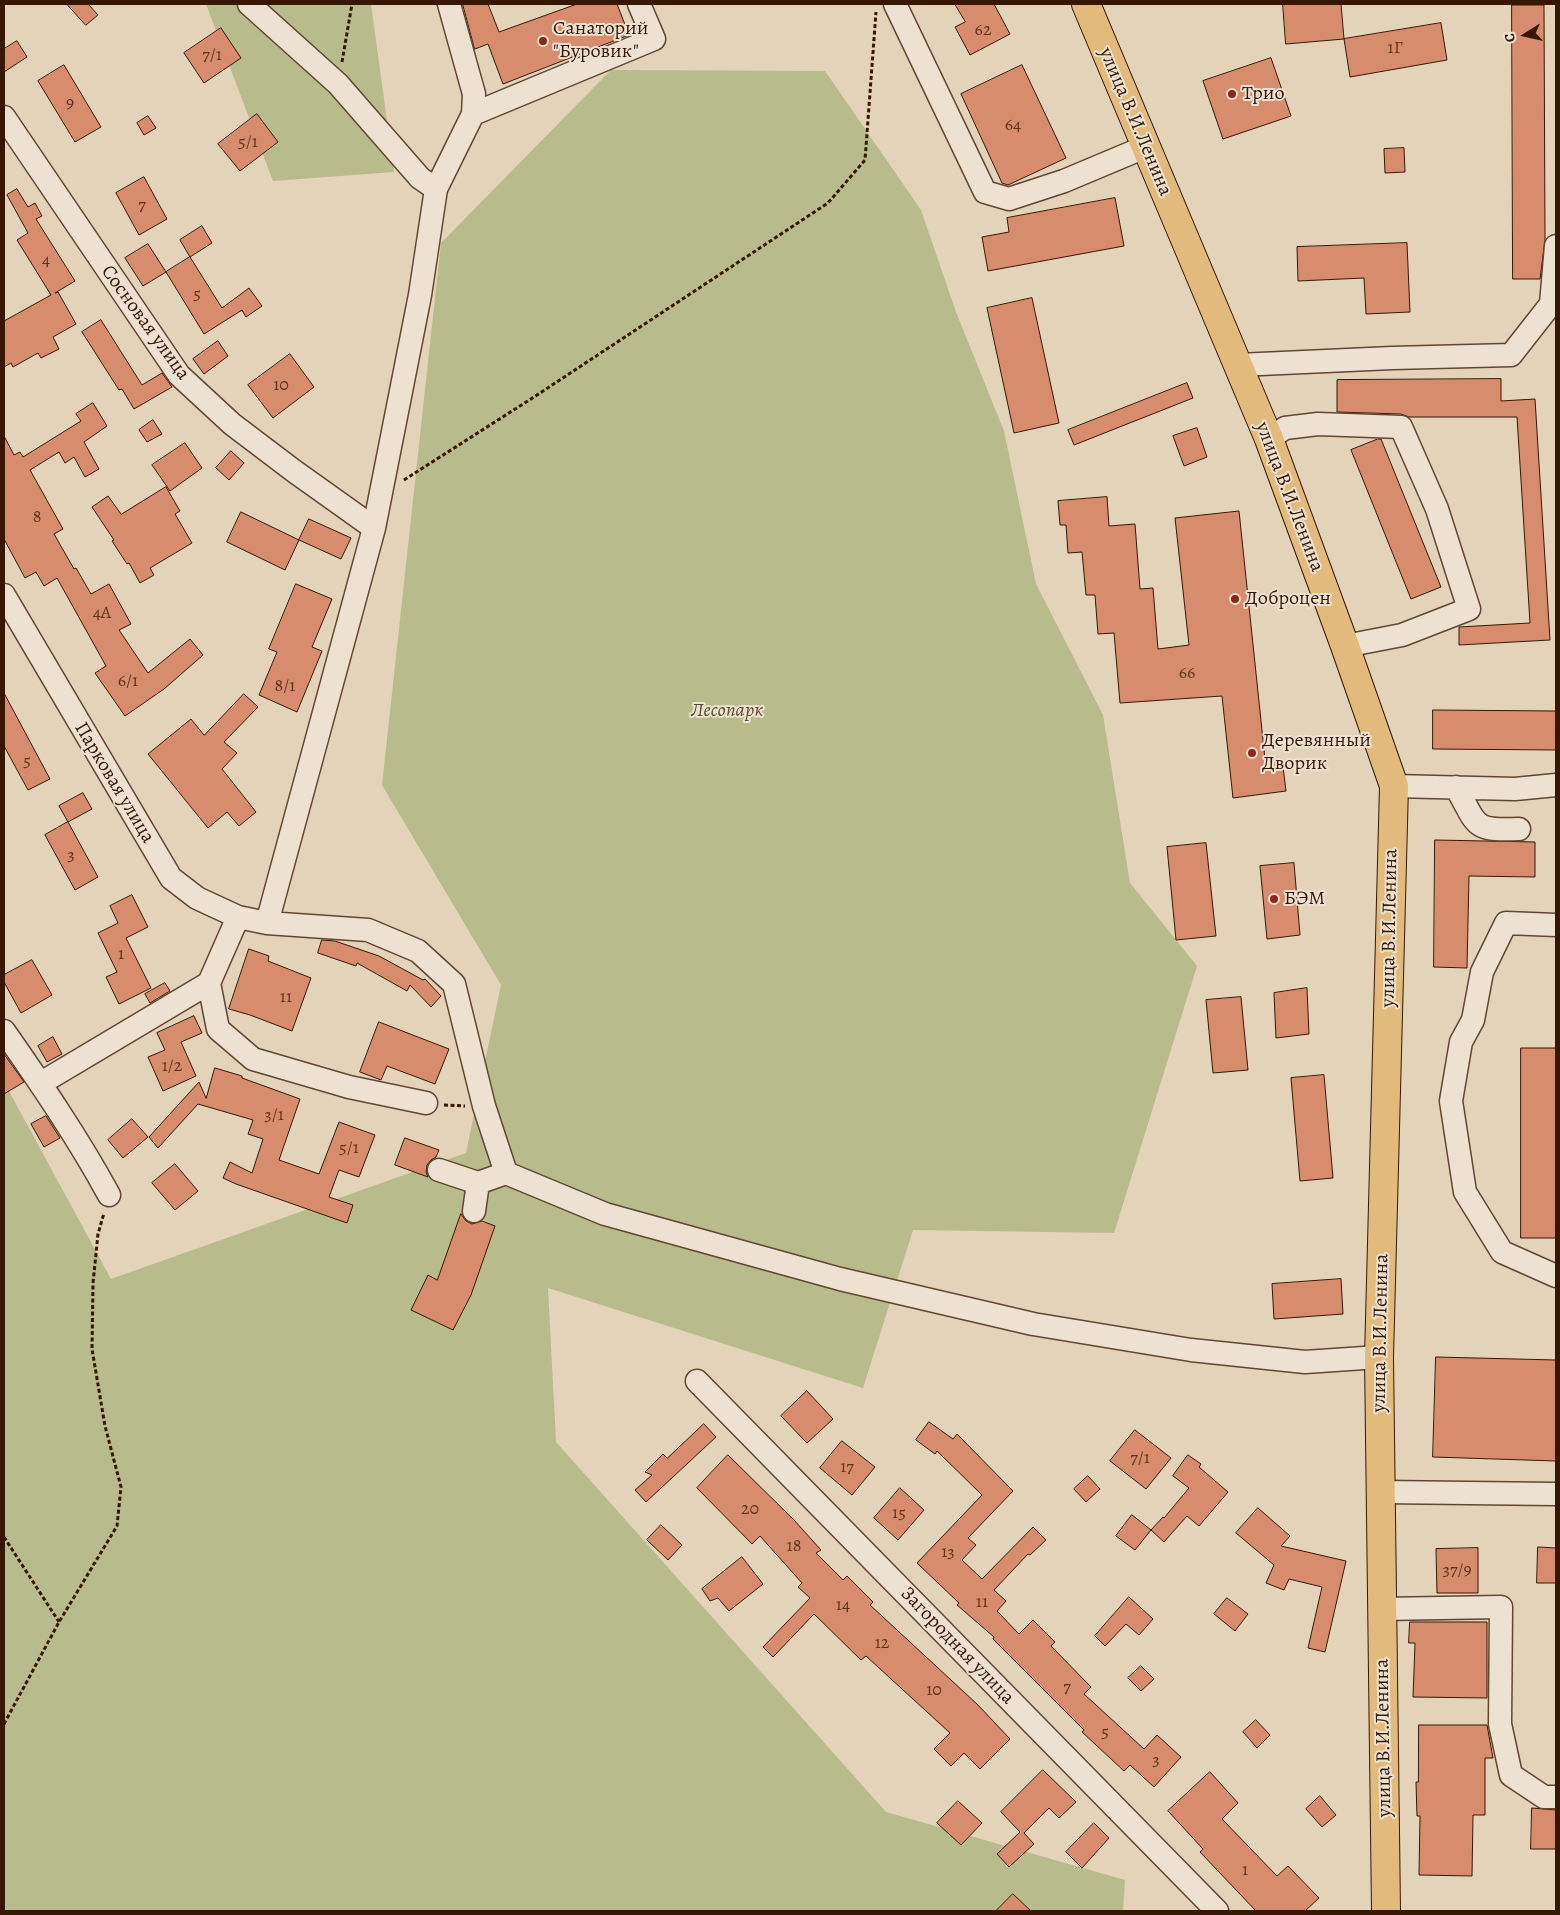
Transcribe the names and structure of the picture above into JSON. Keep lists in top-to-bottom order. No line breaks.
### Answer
{"streets":{"main road":["улица В.И.Ленина"],"street":["Сосновая улица","Парковая улица","Загородная улица"]},"parks":["Лесопарк"],"places":["Санаторий \"Буровик\"","Трио","Доброцен","Деревянный Дворик","БЭМ"],"house_numbers":["62","1Г","7/1","9","64","5/1","7","4","5","10","8","4А","66","6/1","8/1","5","3","1","11","1/2","3/1","5/1","7/1","17","20","15","18","13","37/9","11","14","12","7","10","5","3","1"],"north":"left"}
